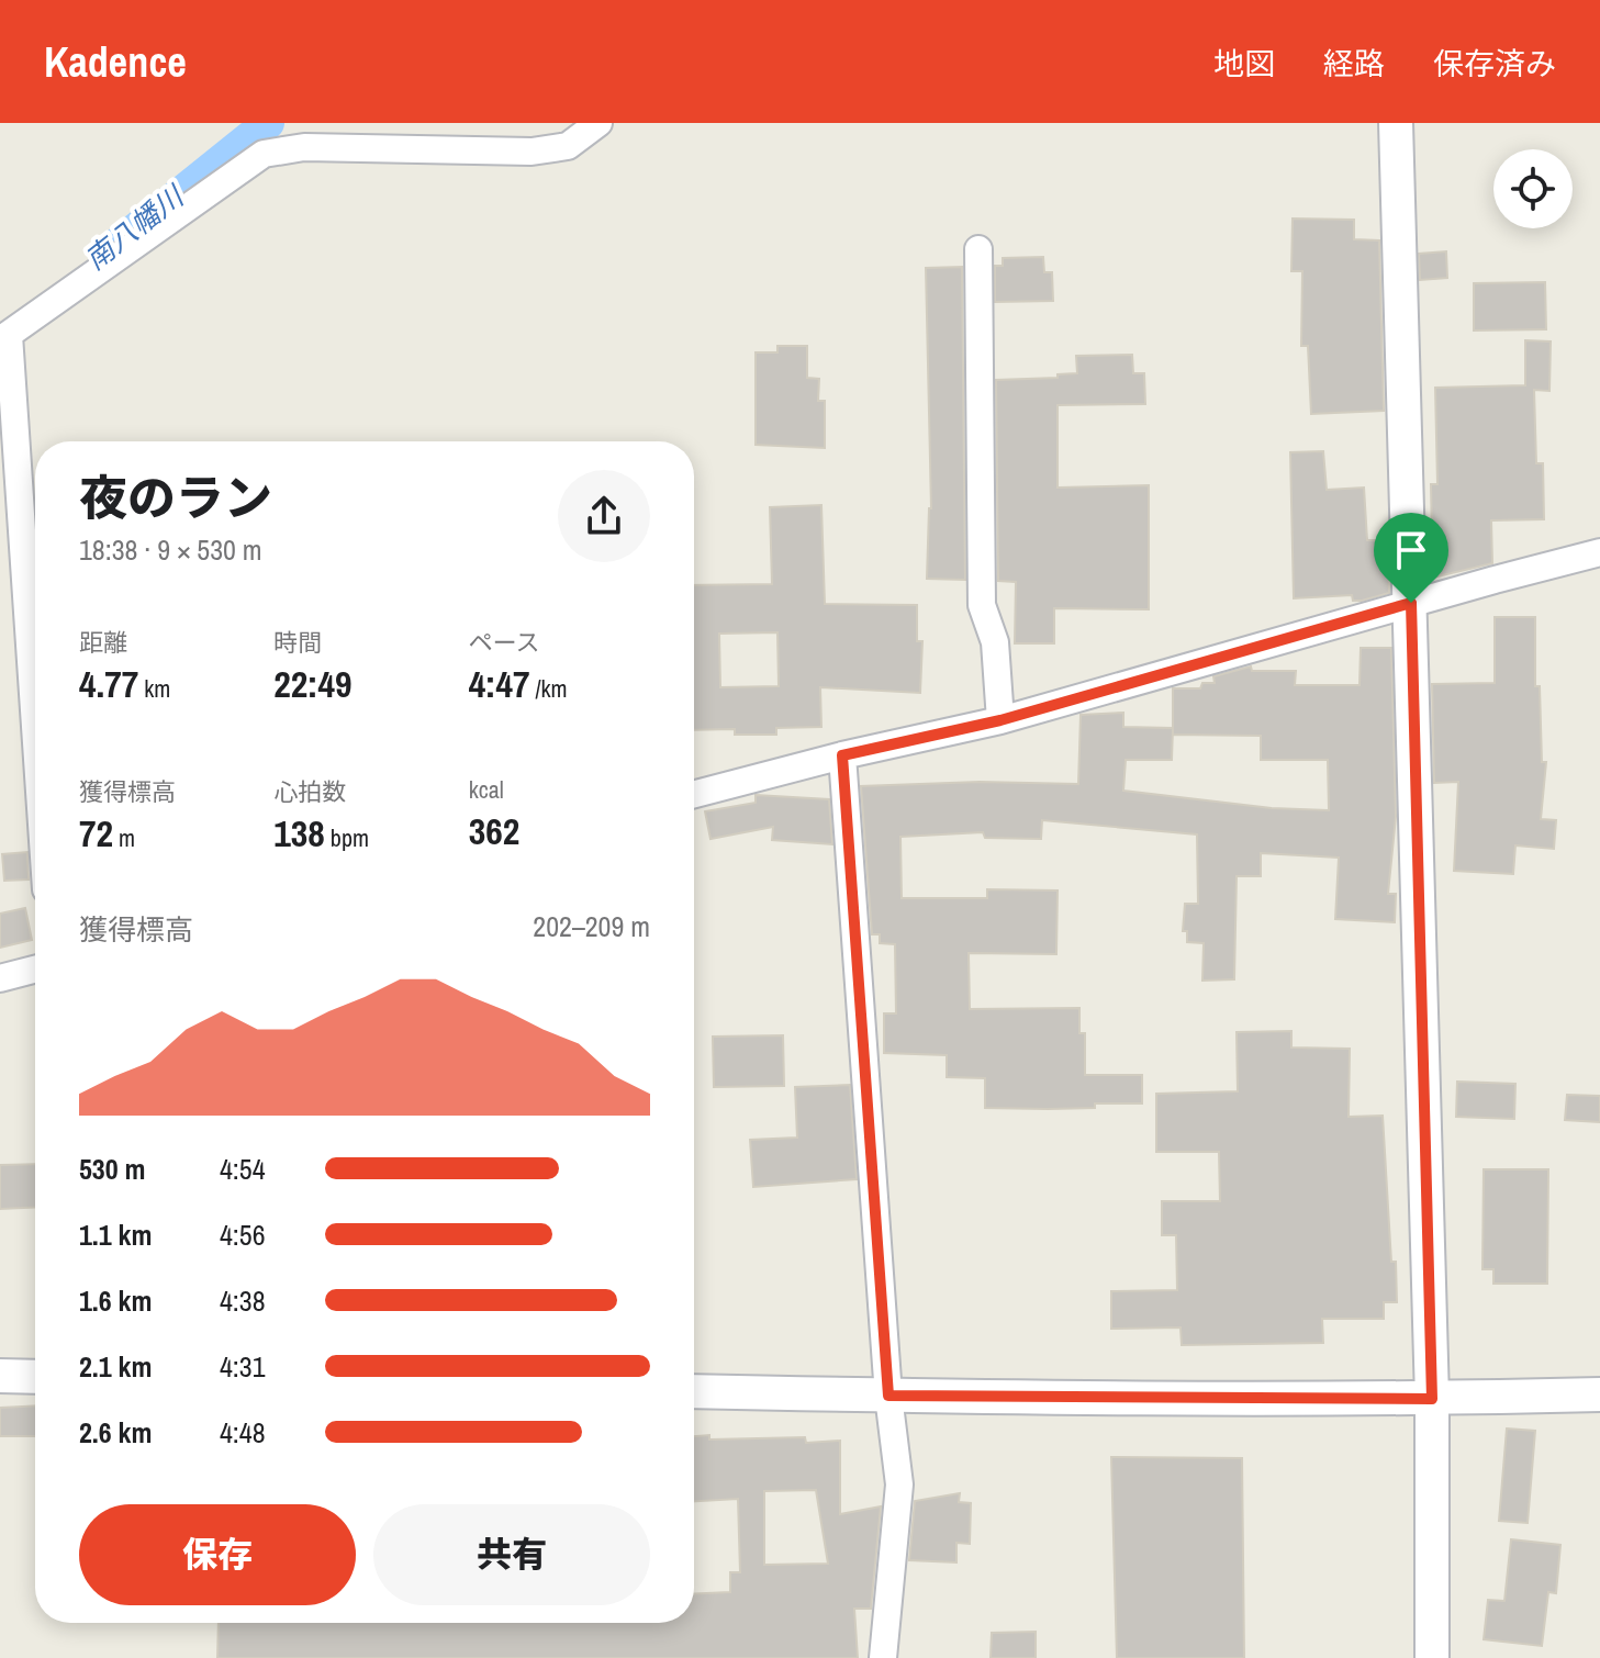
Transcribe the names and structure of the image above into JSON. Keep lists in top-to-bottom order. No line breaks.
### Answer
{"water":["南八幡川"],"page":{"header":"Kadence","nav":["地図","経路","保存済み"],"heading":["夜のラン","18:38 · 9 × 530 m"],"stats":[["距離","4.77 km"],["時間","22:49"],["ペース","4:47 /km"],["獲得標高","72 m"],["心拍数","138 bpm"],["kcal","362"]],"chart":["獲得標高","202–209 m"],"list":[{"name":"530 m","note":"4:54"},{"name":"1.1 km","note":"4:56"},{"name":"1.6 km","note":"4:38"},{"name":"2.1 km","note":"4:31"},{"name":"2.6 km","note":"4:48"}],"buttons":["保存","共有"]}}
